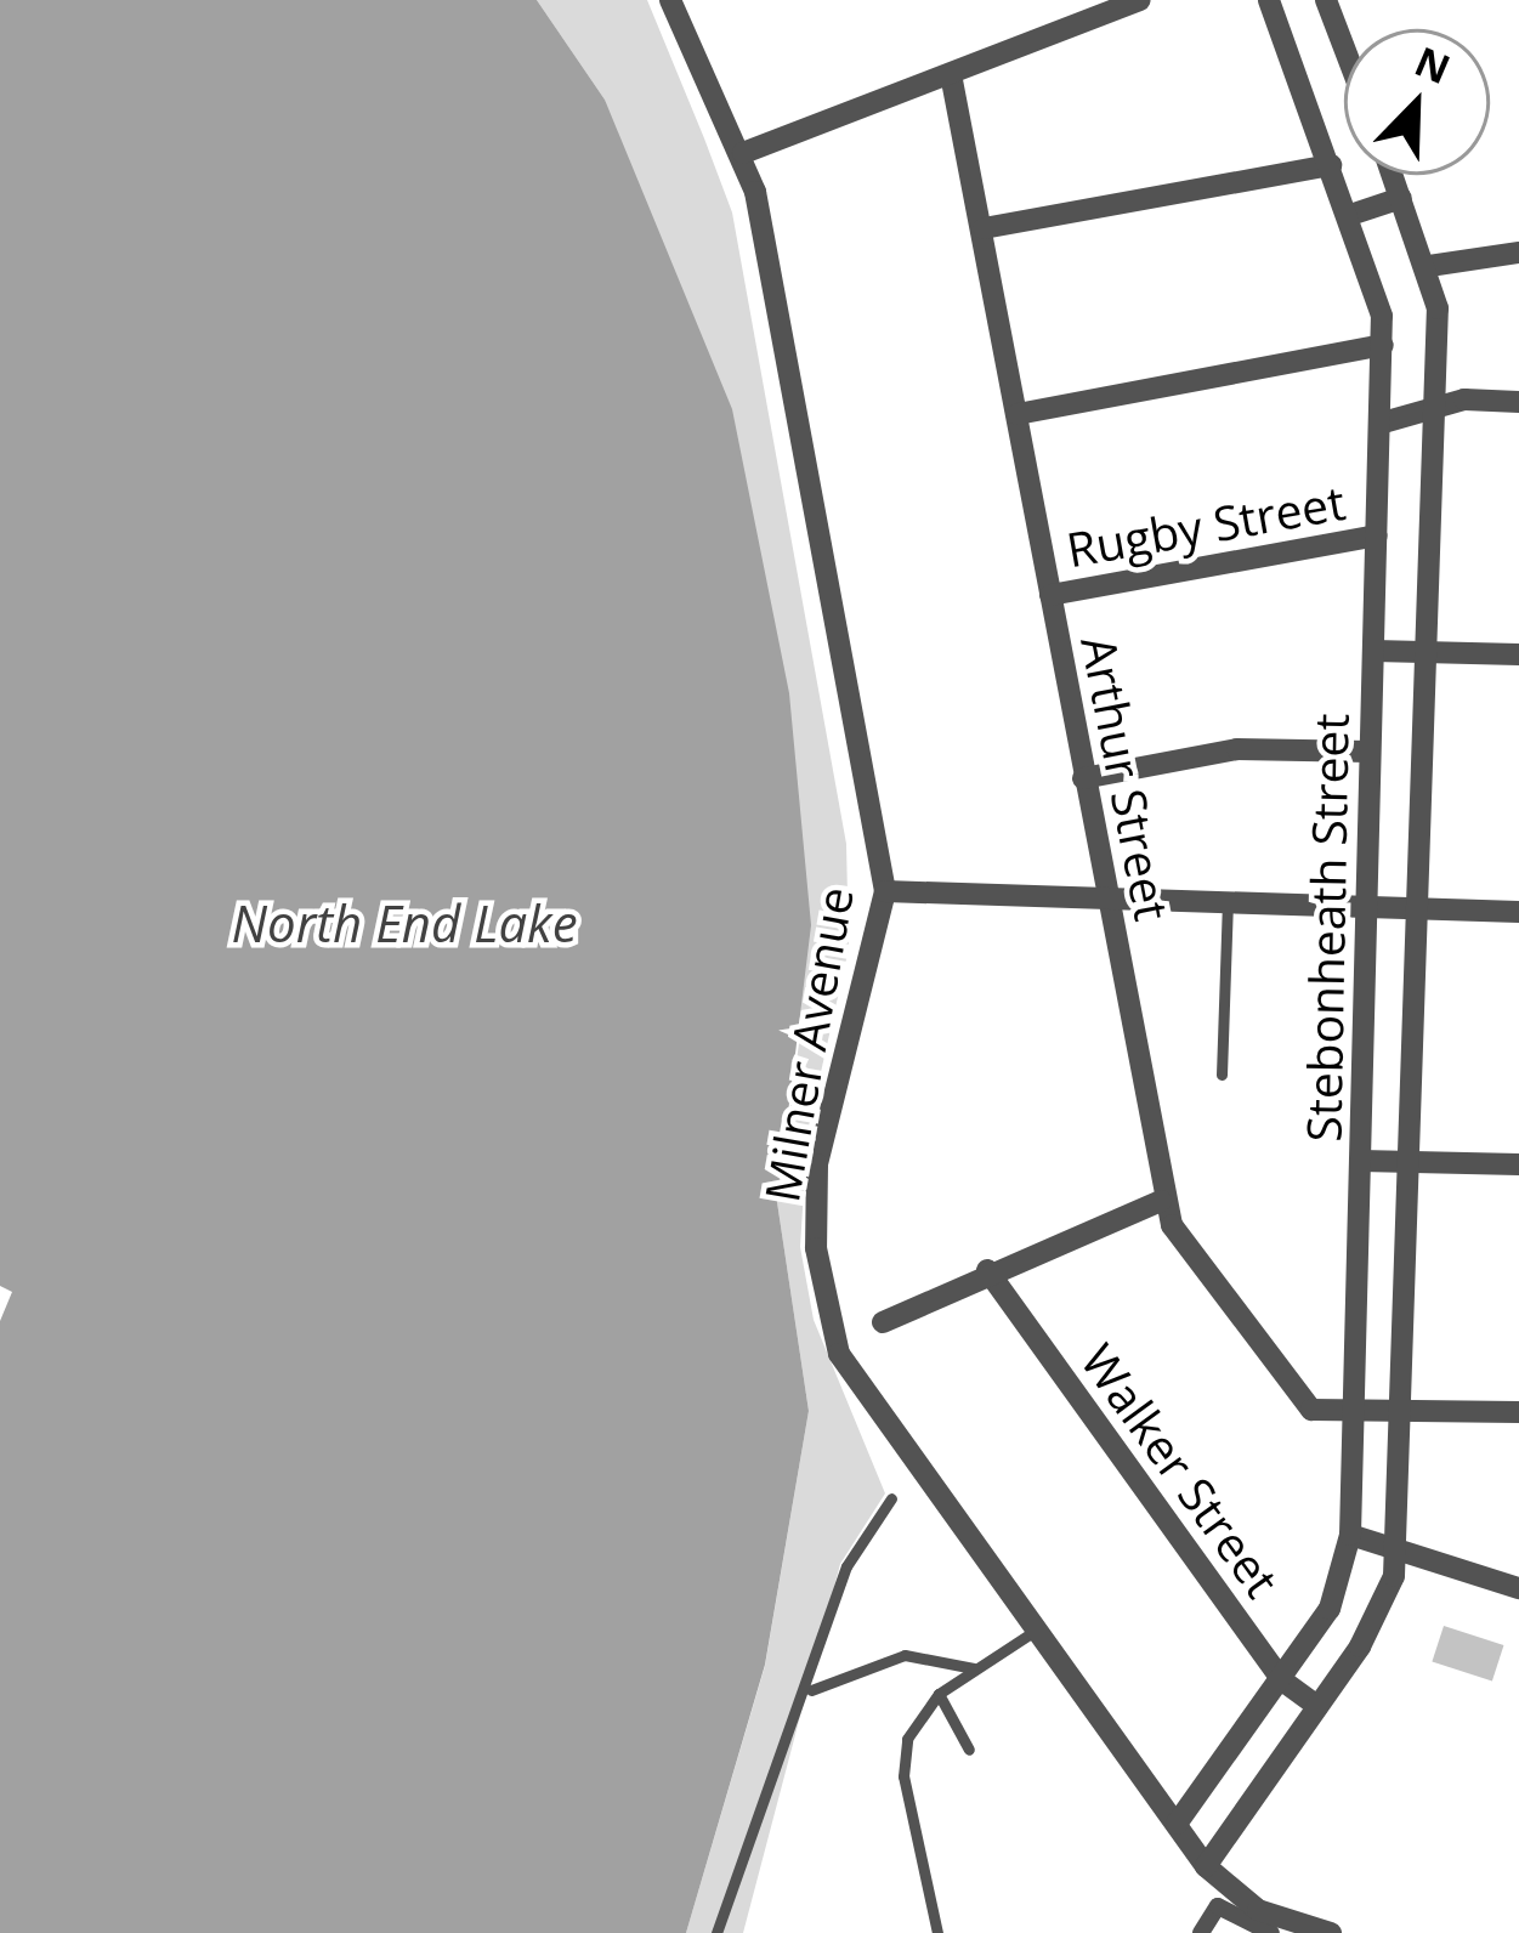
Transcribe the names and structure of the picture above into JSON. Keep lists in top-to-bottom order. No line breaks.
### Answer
{"streets":{"street":["Rugby Street","Arthur Street","Stebonheath Street","Milner Avenue","Walker Street"]},"crossings":[["Rugby Street","Arthur Street"],["Rugby Street","Stebonheath Street"],["Arthur Street","Stebonheath Street"],["Stebonheath Street","Milner Avenue"],["Stebonheath Street","Walker Street"]],"water":["North End Lake"],"north":"top right"}
